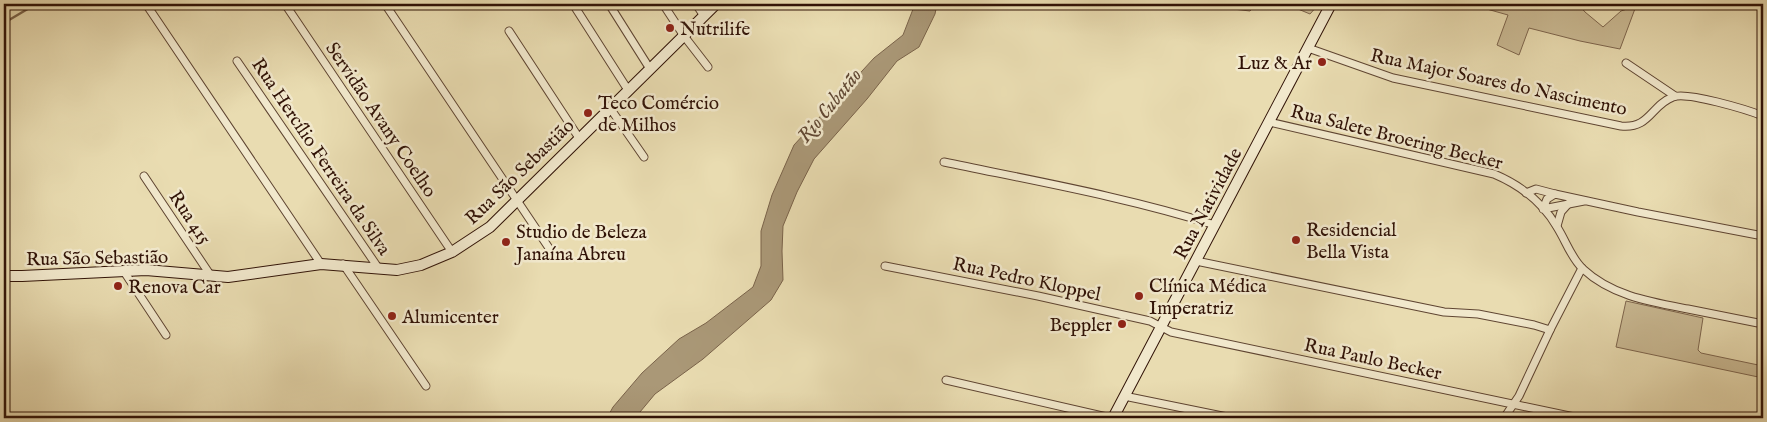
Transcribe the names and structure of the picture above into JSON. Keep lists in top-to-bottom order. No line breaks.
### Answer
{"streets":{"main road":["Rua São Sebastião","Rua Natividade"],"street":["Rua Major Soares do Nascimento","Servidão Avany Coelho","Rua Salete Broering Becker","Rua Hercílio Ferreira da Silva","Rua 415","Rua Pedro Kloppel","Rua Paulo Becker"]},"crossings":[["Rua Major Soares do Nascimento","Rua Natividade"],["Servidão Avany Coelho","Rua São Sebastião"],["Rua Salete Broering Becker","Rua Natividade"],["Rua Hercílio Ferreira da Silva","Rua São Sebastião"],["Rua São Sebastião","Rua 415"],["Rua Natividade","Rua Pedro Kloppel"],["Rua Natividade","Rua Paulo Becker"],["Rua Pedro Kloppel","Rua Paulo Becker"]],"water":["Rio Cubatão"],"places":["Nutrilife","Luz & Ar","Teco Comércio de Milhos","Residencial Bella Vista","Studio de Beleza Janaína Abreu","Renova Car","Clínica Médica Imperatriz","Alumicenter","Beppler"]}
